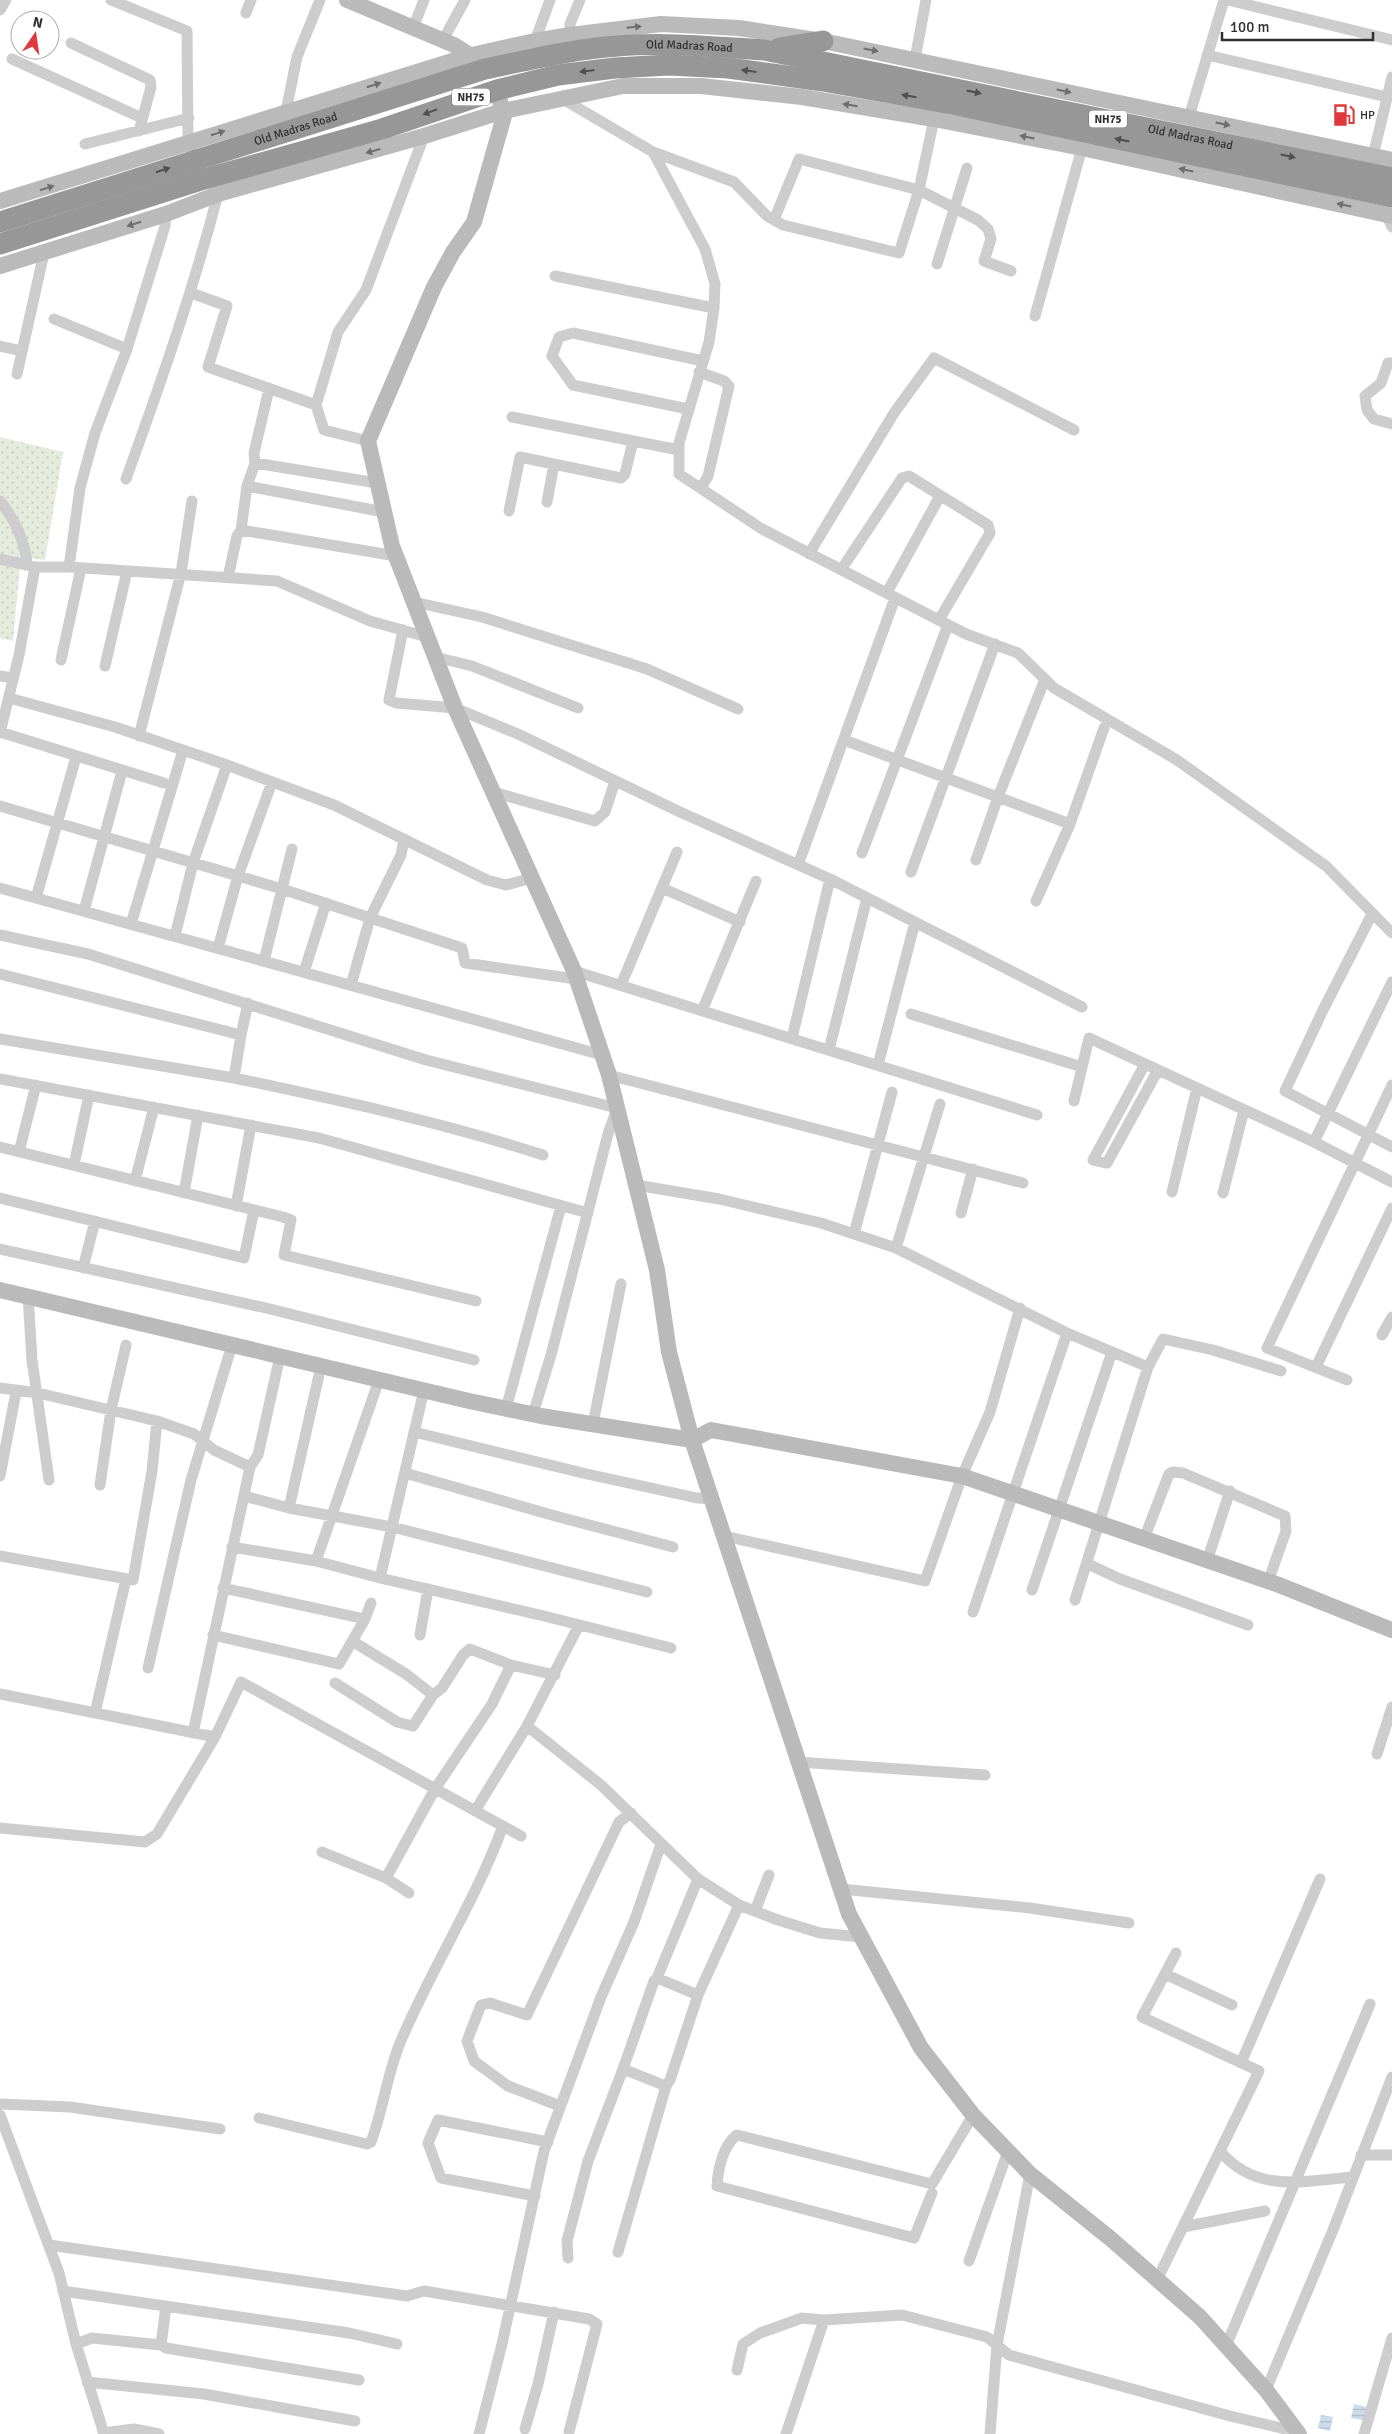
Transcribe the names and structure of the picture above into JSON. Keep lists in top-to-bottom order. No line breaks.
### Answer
{"streets":{"highway":["Old Madras Road","NH75"]},"places":{"fuel station":["HP"]},"scale_bar":"100 m","north":"top"}
